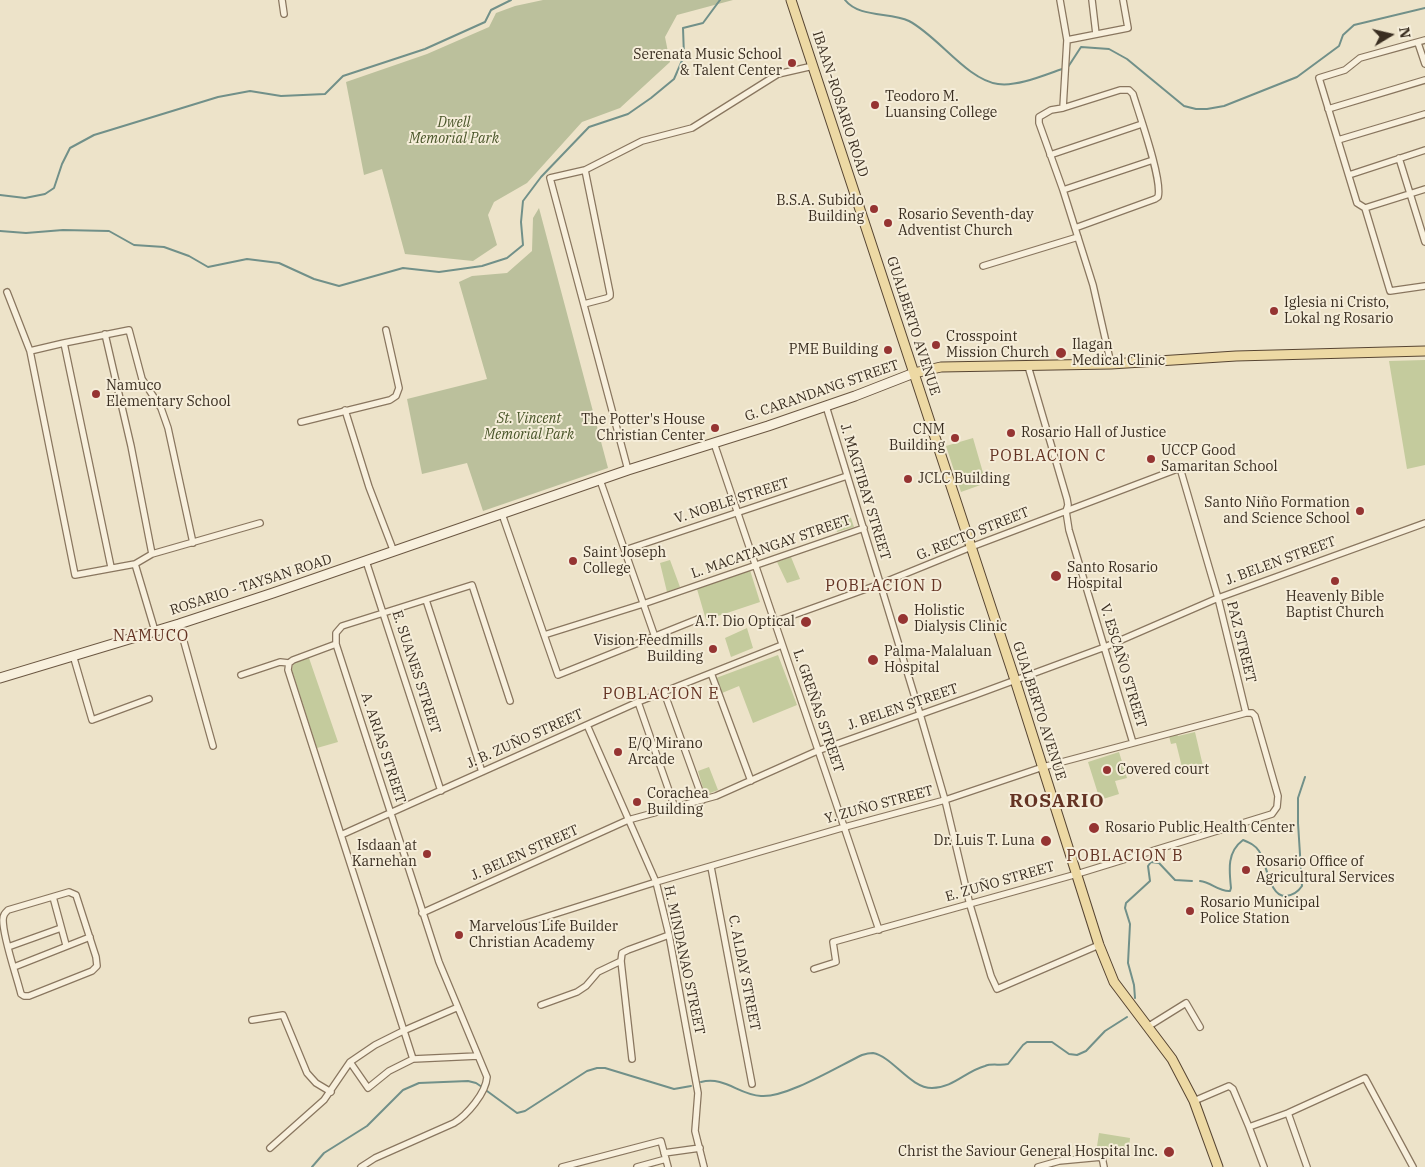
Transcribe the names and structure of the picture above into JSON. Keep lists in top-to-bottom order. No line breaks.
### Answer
{"streets":{"main road":["IBAAN-ROSARIO ROAD","GUALBERTO AVENUE","G. CARANDANG STREET","ROSARIO - TAYSAN ROAD"],"street":["J. MAGTIBAY STREET","V. NOBLE STREET","G. RECTO STREET","L. MACATANGAY STREET","J. BELEN STREET","PAZ STREET","V. ESCAÑO STREET","E. SUANES STREET","L. GREÑAS STREET","J. B. ZUÑO STREET","A. ARIAS STREET","Y. ZUÑO STREET","E. ZUÑO STREET","H. MINDANAO STREET","C. ALDAY STREET"]},"crossings":[["IBAAN-ROSARIO ROAD","GUALBERTO AVENUE"],["GUALBERTO AVENUE","G. CARANDANG STREET"],["GUALBERTO AVENUE","J. MAGTIBAY STREET"],["GUALBERTO AVENUE","G. RECTO STREET"],["GUALBERTO AVENUE","J. BELEN STREET"],["GUALBERTO AVENUE","Y. ZUÑO STREET"],["GUALBERTO AVENUE","E. ZUÑO STREET"],["G. CARANDANG STREET","J. MAGTIBAY STREET"],["G. CARANDANG STREET","ROSARIO - TAYSAN ROAD"],["G. CARANDANG STREET","V. ESCAÑO STREET"],["G. CARANDANG STREET","E. SUANES STREET"],["G. CARANDANG STREET","L. GREÑAS STREET"],["J. MAGTIBAY STREET","V. NOBLE STREET"],["J. MAGTIBAY STREET","G. RECTO STREET"],["J. MAGTIBAY STREET","L. MACATANGAY STREET"],["J. MAGTIBAY STREET","J. BELEN STREET"],["J. MAGTIBAY STREET","Y. ZUÑO STREET"],["J. MAGTIBAY STREET","E. ZUÑO STREET"],["V. NOBLE STREET","L. GREÑAS STREET"],["G. RECTO STREET","PAZ STREET"],["G. RECTO STREET","V. ESCAÑO STREET"],["G. RECTO STREET","L. GREÑAS STREET"],["L. MACATANGAY STREET","L. GREÑAS STREET"],["J. BELEN STREET","PAZ STREET"],["J. BELEN STREET","V. ESCAÑO STREET"],["J. BELEN STREET","L. GREÑAS STREET"],["J. BELEN STREET","A. ARIAS STREET"],["J. BELEN STREET","H. MINDANAO STREET"],["ROSARIO - TAYSAN ROAD","E. SUANES STREET"],["PAZ STREET","Y. ZUÑO STREET"],["PAZ STREET","E. ZUÑO STREET"],["V. ESCAÑO STREET","Y. ZUÑO STREET"],["E. SUANES STREET","J. B. ZUÑO STREET"],["L. GREÑAS STREET","J. B. ZUÑO STREET"],["L. GREÑAS STREET","Y. ZUÑO STREET"],["L. GREÑAS STREET","E. ZUÑO STREET"],["J. B. ZUÑO STREET","A. ARIAS STREET"],["J. B. ZUÑO STREET","H. MINDANAO STREET"],["Y. ZUÑO STREET","H. MINDANAO STREET"],["Y. ZUÑO STREET","C. ALDAY STREET"]],"districts":["POBLACION C","POBLACION D","NAMUCO","POBLACION E","ROSARIO","POBLACION B"],"parks":["Dwell Memorial Park","St. Vincent Memorial Park"],"places":["Serenata Music School & Talent Center","Teodoro M. Luansing College","B.S.A. Subido Building","Rosario Seventh-day Adventist Church","Iglesia ni Cristo, Lokal ng Rosario","Crosspoint Mission Church","PME Building","Ilagan Medical Clinic","Namuco Elementary School","The Potter's House Christian Center","Rosario Hall of Justice","CNM Building","UCCP Good Samaritan School","JCLC Building","Santo Niño Formation and Science School","Saint Joseph College","Santo Rosario Hospital","Heavenly Bible Baptist Church","Holistic Dialysis Clinic","A.T. Dio Optical","Vision Feedmills Building","Palma-Malaluan Hospital","E/Q Mirano Arcade","Covered court","Corachea Building","Rosario Public Health Center","Dr. Luis T. Luna","Isdaan at Karnehan","Rosario Office of Agricultural Services","Rosario Municipal Police Station","Marvelous Life Builder Christian Academy","Christ the Saviour General Hospital Inc."],"north":"right"}
